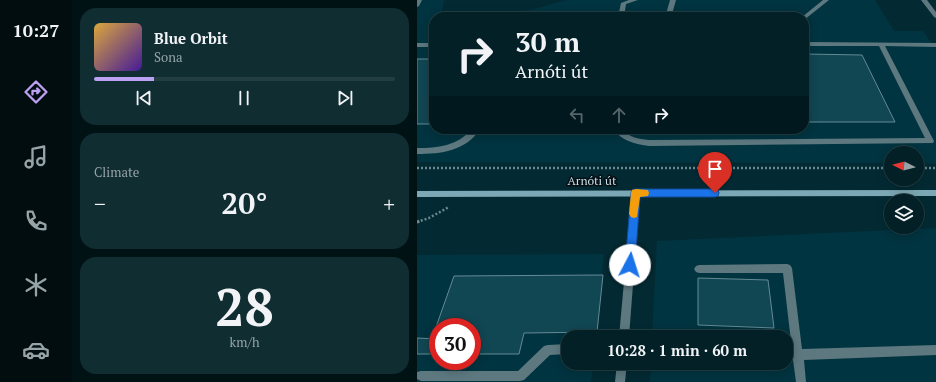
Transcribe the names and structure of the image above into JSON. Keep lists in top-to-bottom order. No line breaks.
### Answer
{"streets":{"main road":["Arnóti út"]},"north":"left","page":{"tabs":"10:27","turn":["30 m","Arnóti út"],"song":["Blue Orbit","Sona"],"tile":["Climate",["28","km/h"]],"heat":["−","20°","+"],"limit":"30","trip":"10:28 · 1 min · 60 m"}}
